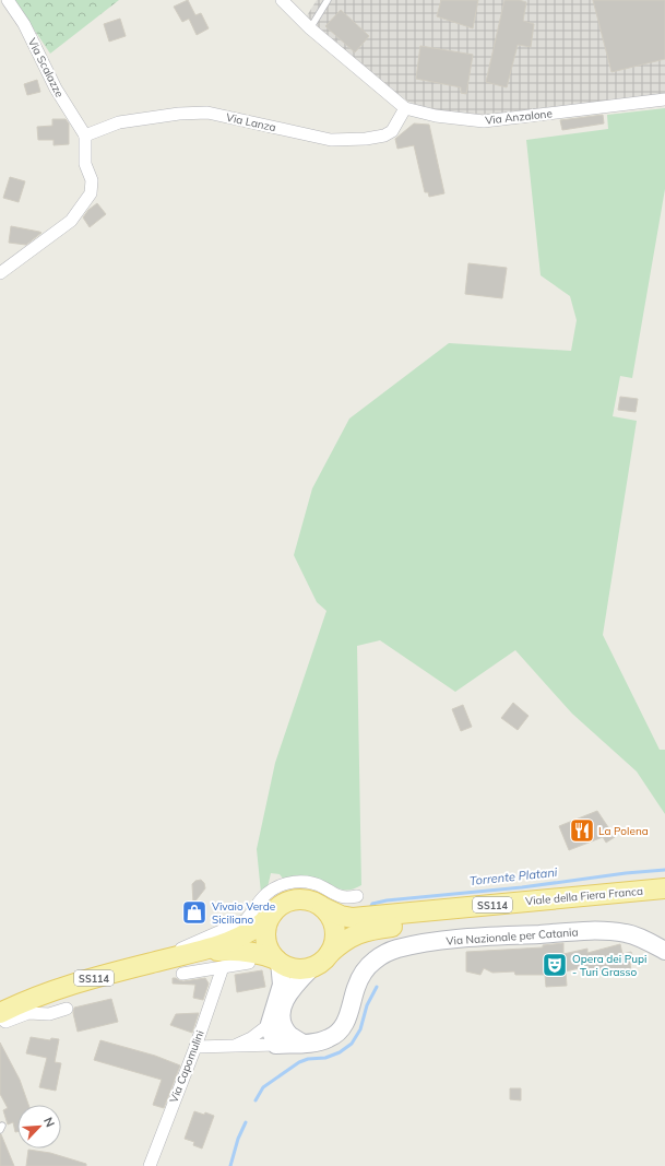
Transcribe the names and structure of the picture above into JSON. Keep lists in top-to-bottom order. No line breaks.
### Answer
{"streets":{"main road":["Viale della Fiera Franca","SS114","Via Nazionale per Catania"],"street":["Via Scalazze","Via Anzalone","Via Lanza","Via Capomulini"]},"crossings":[["Via Scalazze","Via Lanza"],["Via Anzalone","Via Lanza"]],"water":["Torrente Platani"],"places":{"restaurant":["La Polena"],"shop":["Vivaio Verde Siciliano"],"theatre":["Opera dei Pupi - Turi Grasso"]},"north":"top right"}
